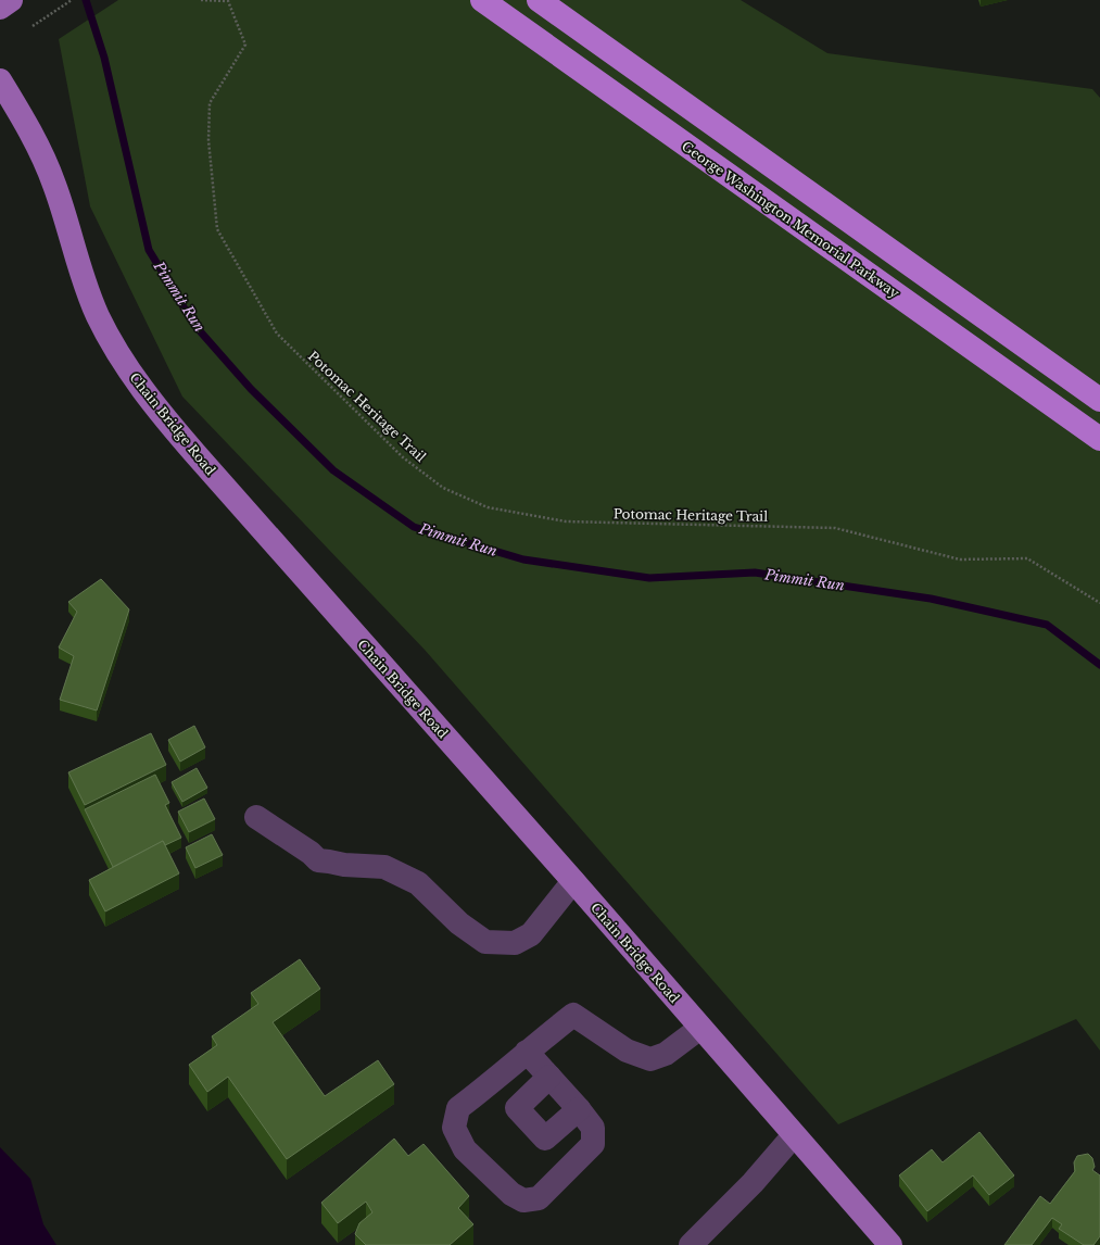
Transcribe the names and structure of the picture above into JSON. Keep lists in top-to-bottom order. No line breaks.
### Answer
{"streets":{"highway":["George Washington Memorial Parkway"],"main road":["Chain Bridge Road"],"path":["Potomac Heritage Trail"]},"water":["Pimmit Run"]}
